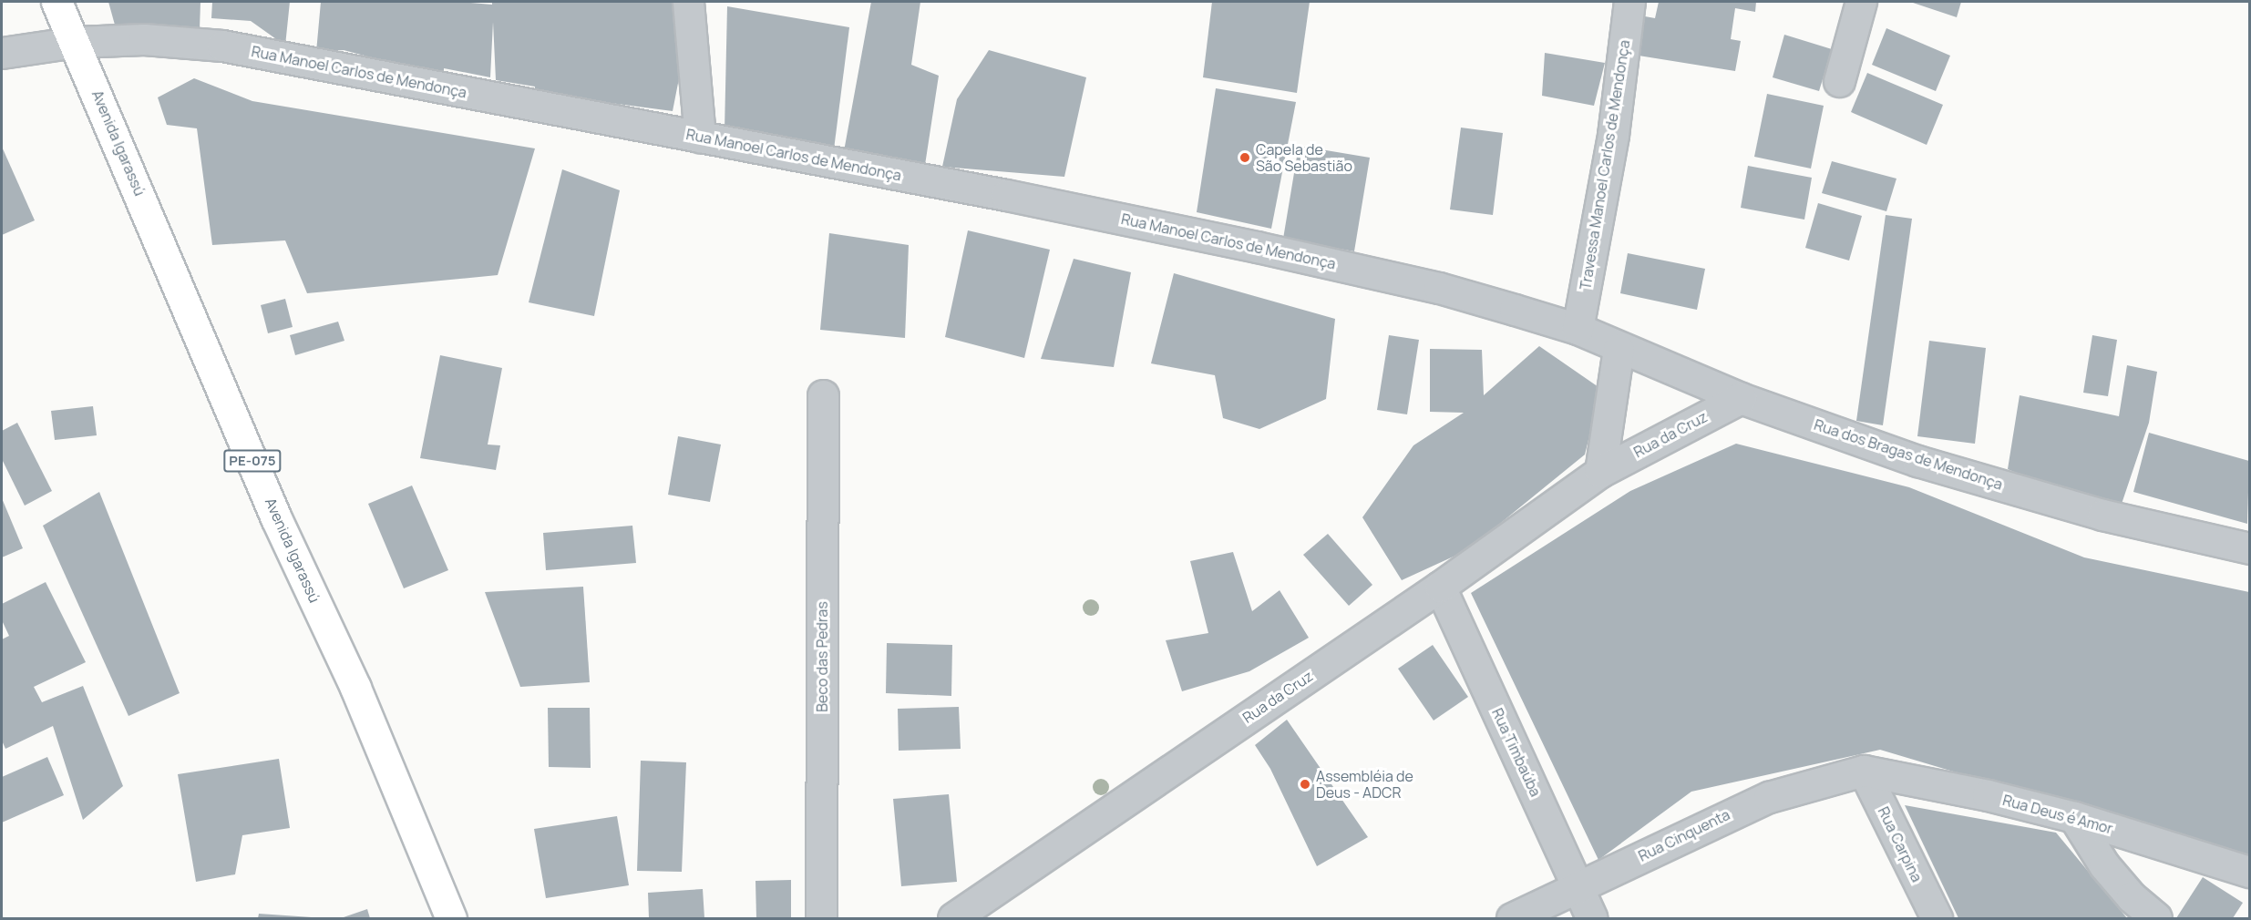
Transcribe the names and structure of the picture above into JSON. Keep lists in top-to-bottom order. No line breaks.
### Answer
{"streets":{"main road":["Avenida Igarassú","PE-075"],"street":["Rua Manoel Carlos de Mendonça","Travessa Manoel Carlos de Mendonça","Rua da Cruz","Rua dos Bragas de Mendonça","Beco das Pedras","Rua Timbaúba","Rua Deus é Amor","Rua Cinquenta","Rua Carpina"]},"crossings":[["Rua Manoel Carlos de Mendonça","Avenida Igarassú"],["Rua Manoel Carlos de Mendonça","Travessa Manoel Carlos de Mendonça"],["Rua Manoel Carlos de Mendonça","Rua dos Bragas de Mendonça"],["Travessa Manoel Carlos de Mendonça","Rua dos Bragas de Mendonça"],["Rua da Cruz","Rua dos Bragas de Mendonça"],["Rua da Cruz","Rua Timbaúba"],["Rua Timbaúba","Rua Cinquenta"],["Rua Deus é Amor","Rua Cinquenta"],["Rua Deus é Amor","Rua Carpina"],["Rua Cinquenta","Rua Carpina"]],"places":["Capela de São Sebastião","Assembléia de Deus - ADCR"]}
